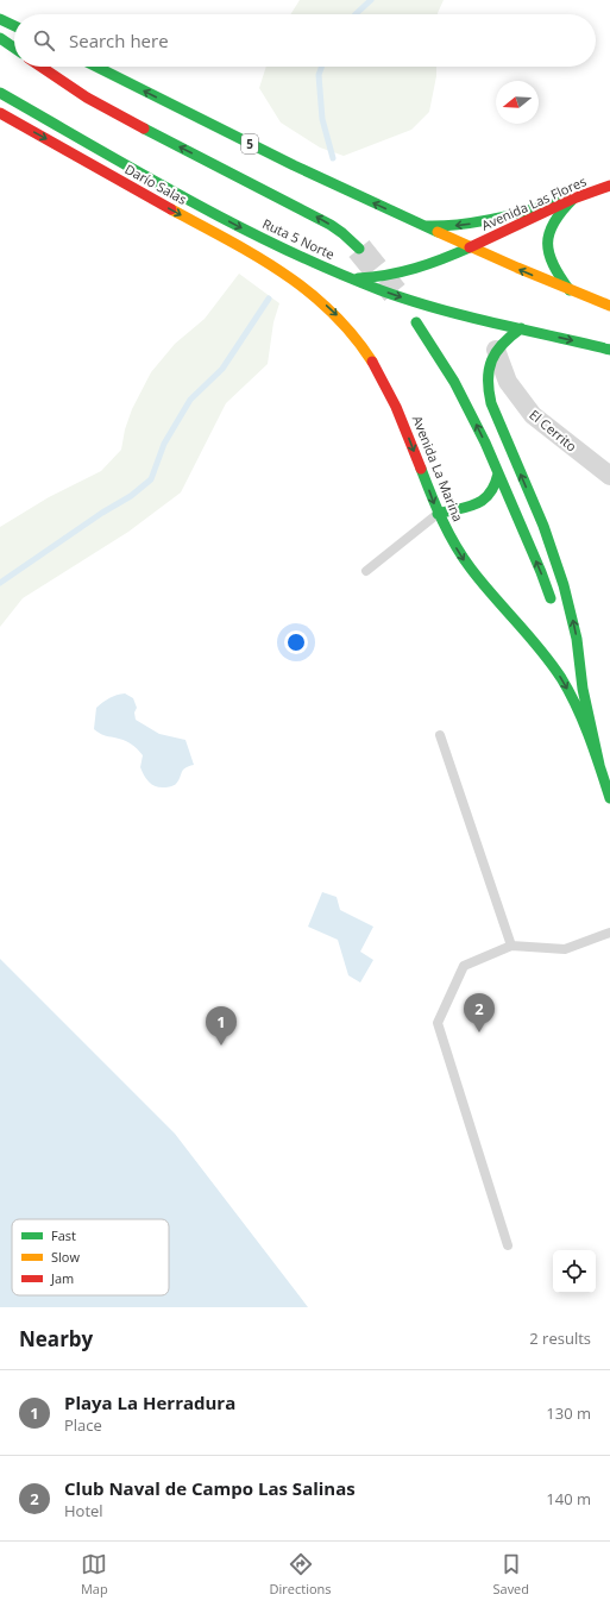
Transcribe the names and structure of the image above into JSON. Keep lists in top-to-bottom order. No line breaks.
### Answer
{"streets":{"main road":["5","Darío Salas","Avenida Las Flores","Ruta 5 Norte","Avenida La Marina"],"street":["El Cerrito"]},"crossings":[["5","Avenida Las Flores"],["Darío Salas","Avenida La Marina"],["Avenida Las Flores","Ruta 5 Norte"]],"legend":["Fast","Slow","Jam"],"north":"left","page":{"search":"Search here","pins":["2","1"],"heading":["Nearby","2 results"],"list":[{"mark":"1","name":"Playa La Herradura","note":"Place","value":"130 m"},{"mark":"2","name":"Club Naval de Campo Las Salinas","note":"Hotel","value":"140 m"}],"nav":["Map","Directions","Saved"]}}
